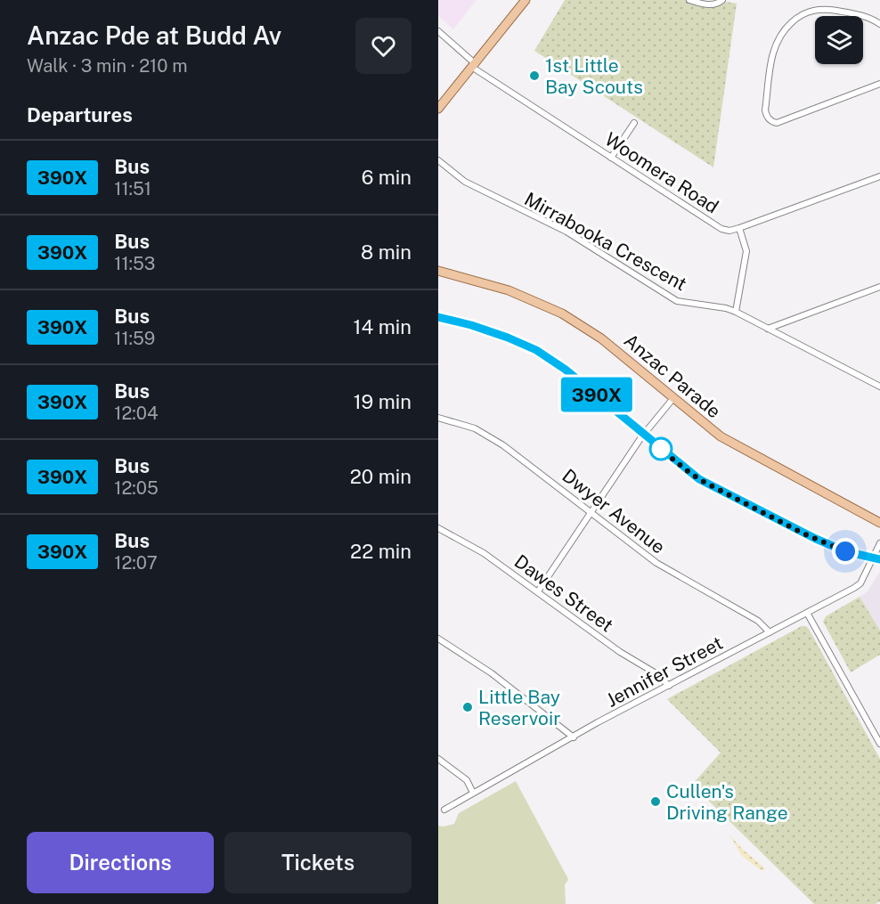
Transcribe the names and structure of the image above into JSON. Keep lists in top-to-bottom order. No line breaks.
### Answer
{"streets":{"main road":["Anzac Parade"],"street":["Woomera Road","Mirrabooka Crescent","Dwyer Avenue","Dawes Street","Jennifer Street"]},"crossings":[["Dwyer Avenue","Jennifer Street"],["Dawes Street","Jennifer Street"]],"places":["1st Little Bay Scouts","Little Bay Reservoir","Cullen's Driving Range"],"lines":["bus line 390X"],"page":{"heading":[["Anzac Pde at Budd Av","Walk · 3 min · 210 m"],"Departures"],"on_map":"390X","list":[{"mark":"390X","name":"Bus","note":"11:51","value":"6 min"},{"mark":"390X","name":"Bus","note":"11:53","value":"8 min"},{"mark":"390X","name":"Bus","note":"11:59","value":"14 min"},{"mark":"390X","name":"Bus","note":"12:04","value":"19 min"},{"mark":"390X","name":"Bus","note":"12:05","value":"20 min"},{"mark":"390X","name":"Bus","note":"12:07","value":"22 min"}],"buttons":["Directions","Tickets"]}}
